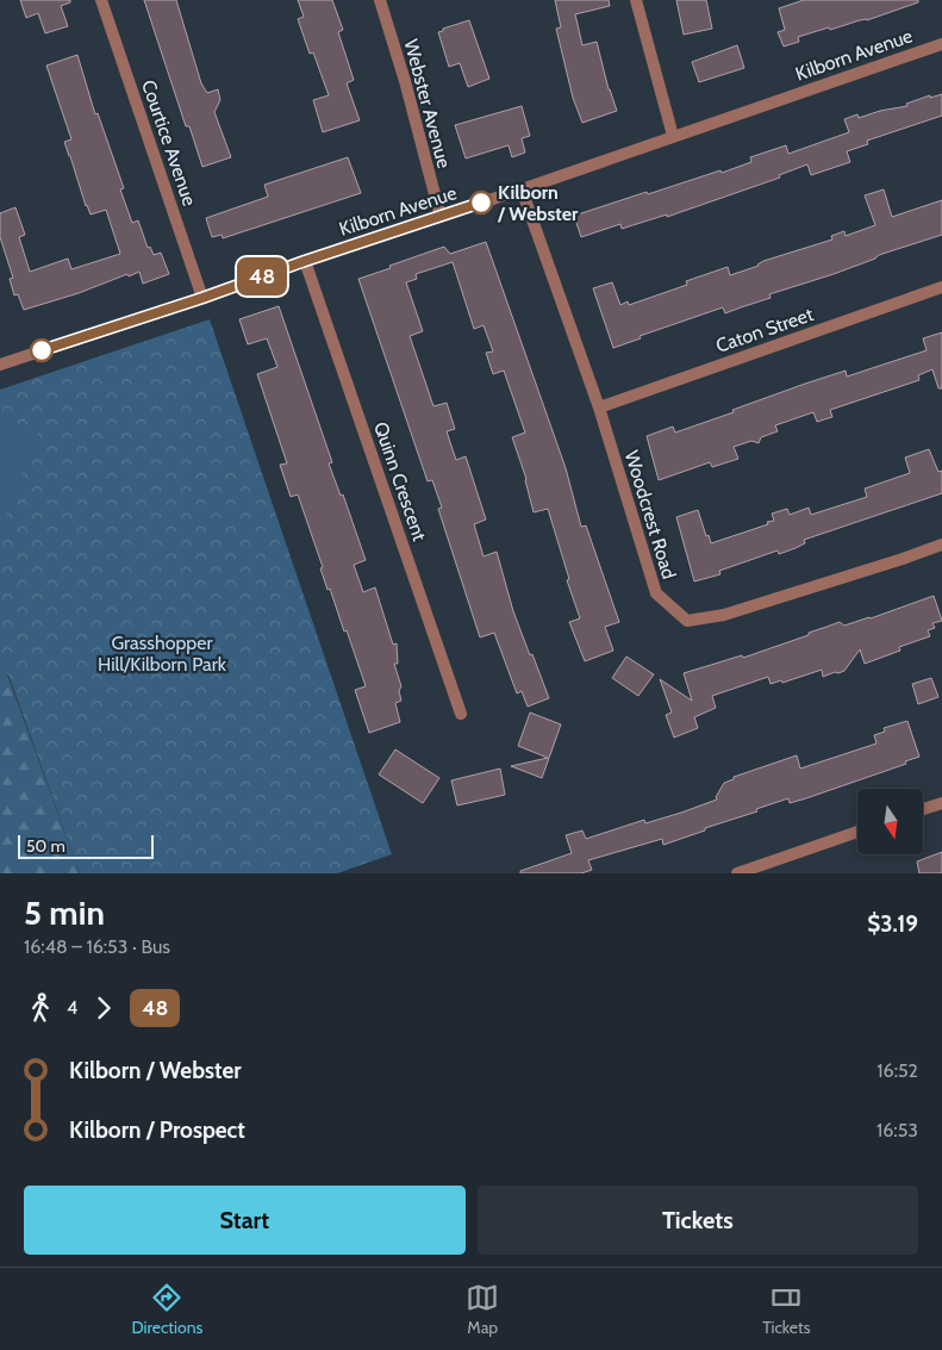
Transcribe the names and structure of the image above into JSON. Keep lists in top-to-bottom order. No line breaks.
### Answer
{"streets":{"street":["Kilborn Avenue","Webster Avenue","Courtice Avenue","Caton Street","Quinn Crescent","Woodcrest Road"]},"crossings":[["Kilborn Avenue","Webster Avenue"],["Kilborn Avenue","Courtice Avenue"],["Kilborn Avenue","Quinn Crescent"],["Kilborn Avenue","Woodcrest Road"],["Caton Street","Woodcrest Road"]],"parks":["Grasshopper Hill/Kilborn Park"],"places":["Kilborn / Webster"],"lines":["bus line 48"],"scale_bar":"50 m","north":"bottom","page":{"on_map":"48","scale":"50 m","heading":["5 min","16:48 – 16:53 · Bus","$3.19"],"legs":["4","48"],"list":[{"name":"Kilborn / Webster","value":"16:52"},{"name":"Kilborn / Prospect","value":"16:53"}],"buttons":["Start","Tickets"],"tabs":["Directions","Map","Tickets"]}}
